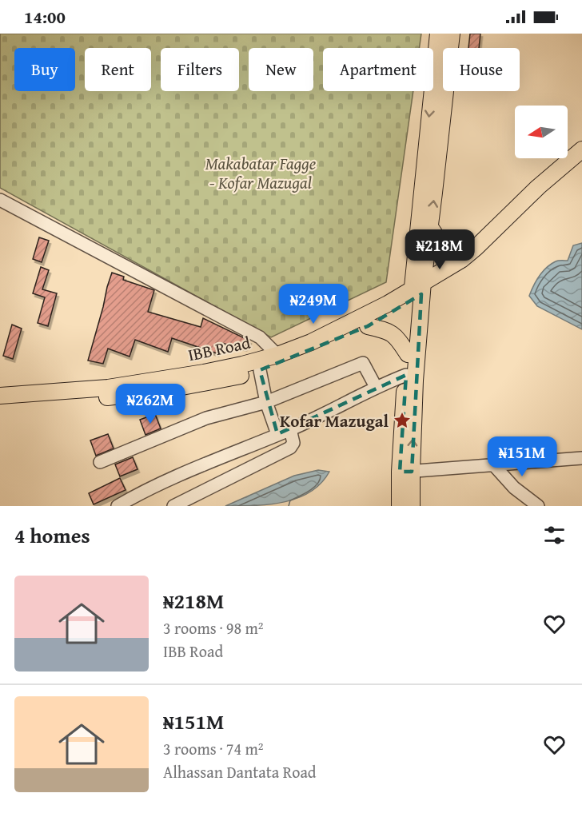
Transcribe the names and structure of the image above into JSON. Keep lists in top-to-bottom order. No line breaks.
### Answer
{"streets":{"main road":["IBB Road"]},"parks":["Makabatar Fagge - Kofar Mazugal"],"places":{"place":["Kofar Mazugal"]},"north":"left","page":{"status":"14:00","chip":["Buy","Rent","Filters","New","Apartment","House"],"price":["₦218M","₦249M","₦262M","₦151M"],"heading":"4 homes","list":[{"name":"₦218M","note":"3 rooms · 98 m² · IBB Road"},{"name":"₦151M","note":"3 rooms · 74 m² · Alhassan Dantata Road"}]}}
